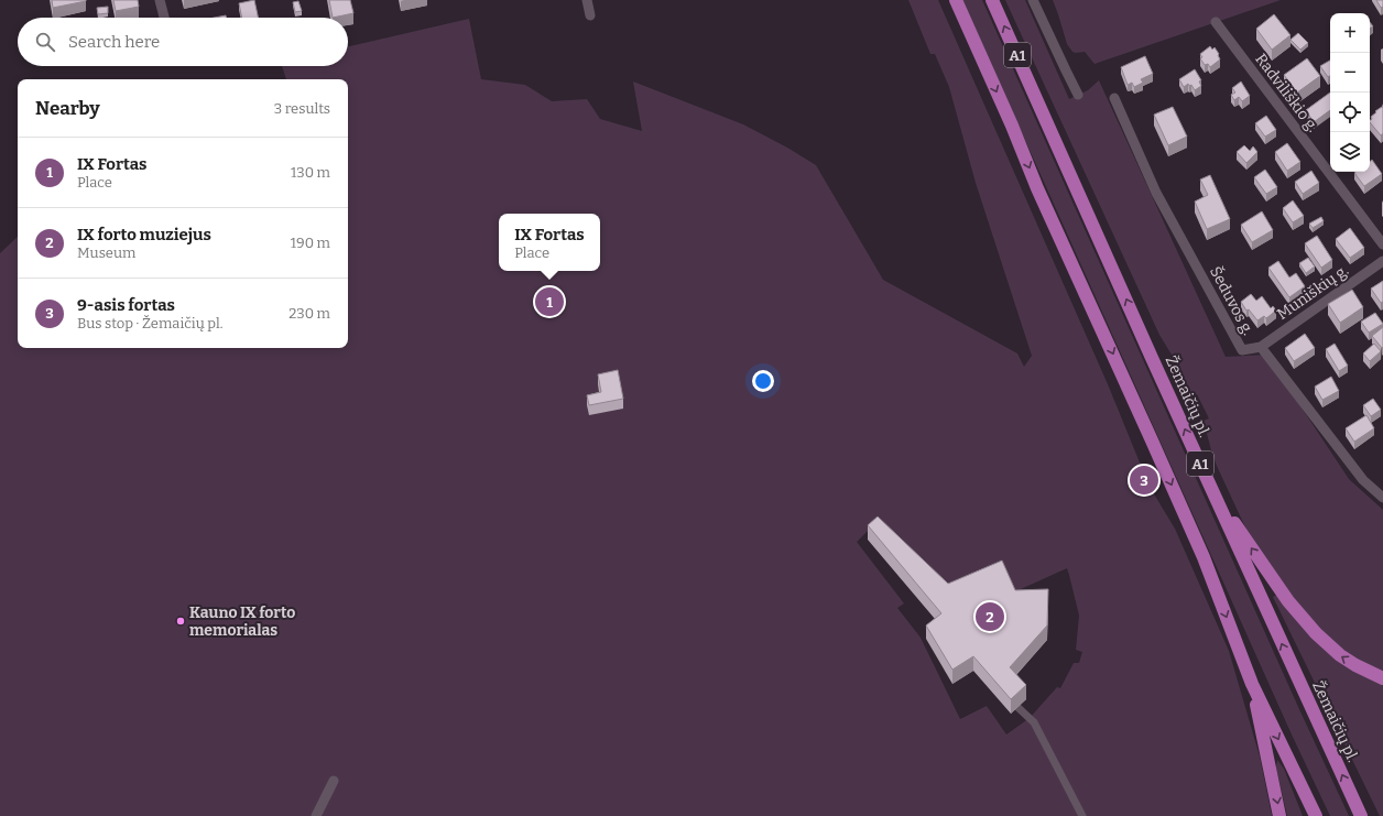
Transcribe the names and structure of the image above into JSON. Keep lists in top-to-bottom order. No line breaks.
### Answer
{"streets":{"highway":["A1","Žemaičių pl."],"street":["Radviliškio g.","Muniškių g.","Šeduvos g."]},"crossings":[["Muniškių g.","Šeduvos g."]],"places":["Kauno IX forto memorialas"],"page":{"map_buttons":["+","−"],"search":"Search here","heading":["Nearby","3 results"],"list":[{"mark":"1","name":"IX Fortas","note":"Place","value":"130 m"},{"mark":"2","name":"IX forto muziejus","note":"Museum","value":"190 m"},{"mark":"3","name":"9-asis fortas","note":"Bus stop · Žemaičių pl.","value":"230 m"}],"popup":["IX Fortas","Place"],"pins":["1","3","2"]}}
